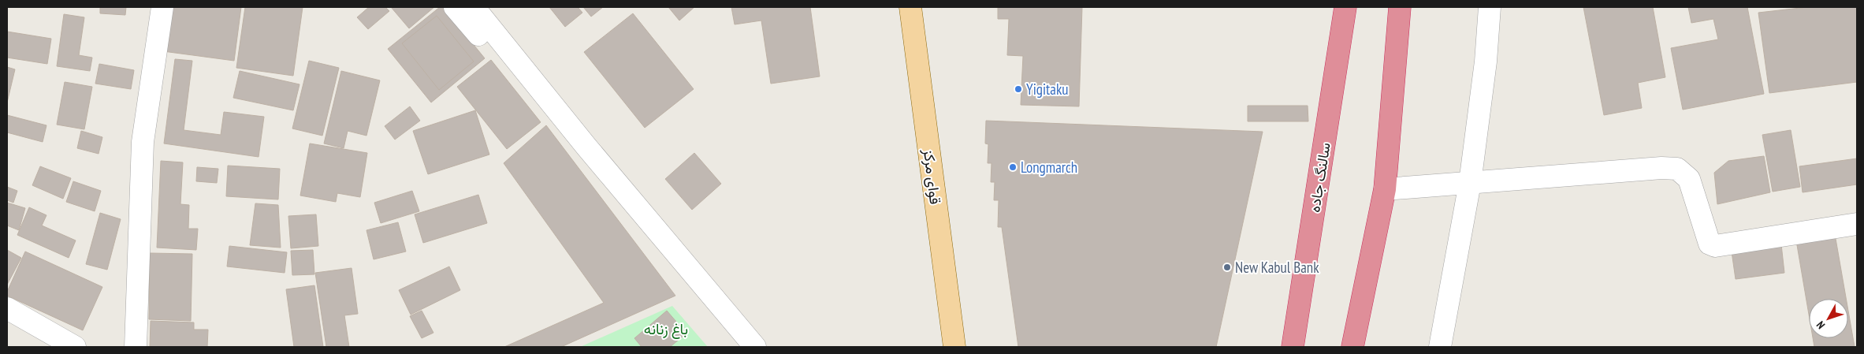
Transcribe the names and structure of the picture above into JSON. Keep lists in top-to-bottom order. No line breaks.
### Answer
{"streets":{"highway":["سالنگ جاده"],"main road":["قوای مرکز"]},"parks":["باغ زنانه"],"places":["Yigitaku","Longmarch","New Kabul Bank"],"north":"bottom left"}
